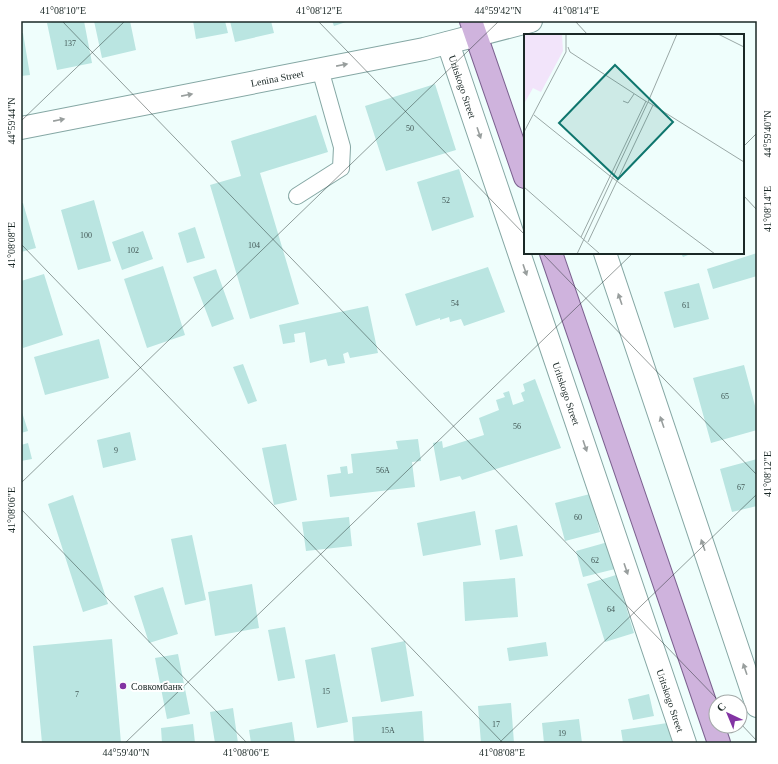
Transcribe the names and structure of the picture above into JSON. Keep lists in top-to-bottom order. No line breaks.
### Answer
{"streets":{"street":["Lenina Street","Uritskogo Street"]},"crossings":[["Lenina Street","Uritskogo Street"]],"one_way":["Lenina Street"],"places":["Совкомбанк"],"house_numbers":["137","50","52","100","104","102","54","61","65","56","9","56А","67","60","62","64","15","7","17","15А","19"],"north":"top left","coordinates":["41°08'10\"E","41°08'12\"E","44°59'42\"N","41°08'14\"E","44°59'44\"N","44°59'40\"N","41°08'08\"E","41°08'06\"E"]}
